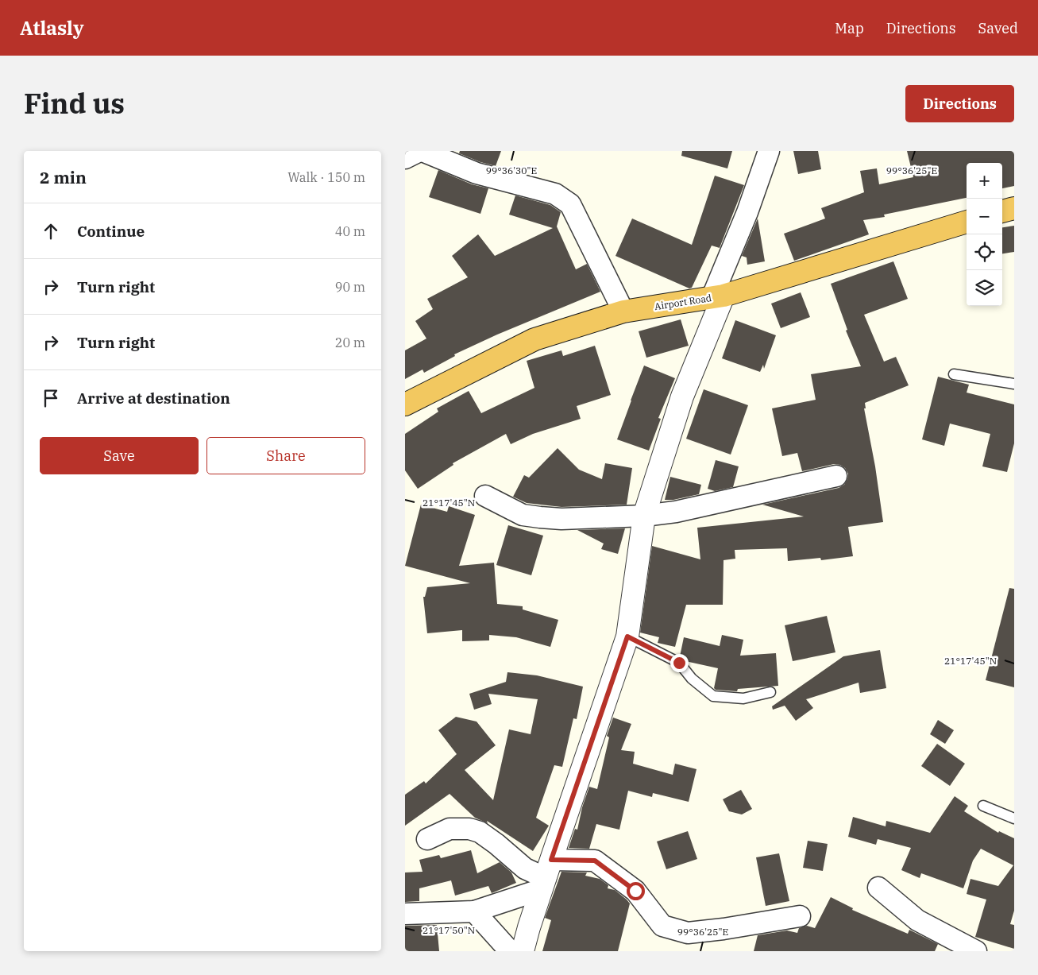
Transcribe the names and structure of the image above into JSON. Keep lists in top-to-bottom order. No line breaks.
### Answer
{"streets":{"highway":["Airport Road"]},"page":{"header":"Atlasly","nav":["Map","Directions","Saved"],"title":"Find us","buttons":["Directions",["Save","Share"]],"heading":["2 min","Walk · 150 m"],"map_buttons":["+","−"],"list":[["Continue","40 m"],["Turn right","90 m"],["Turn right","20 m"],"Arrive at destination"]},"coordinates":["99°36'30\"E","99°36'25\"E","21°17'45\"N","21°17'50\"N"]}
